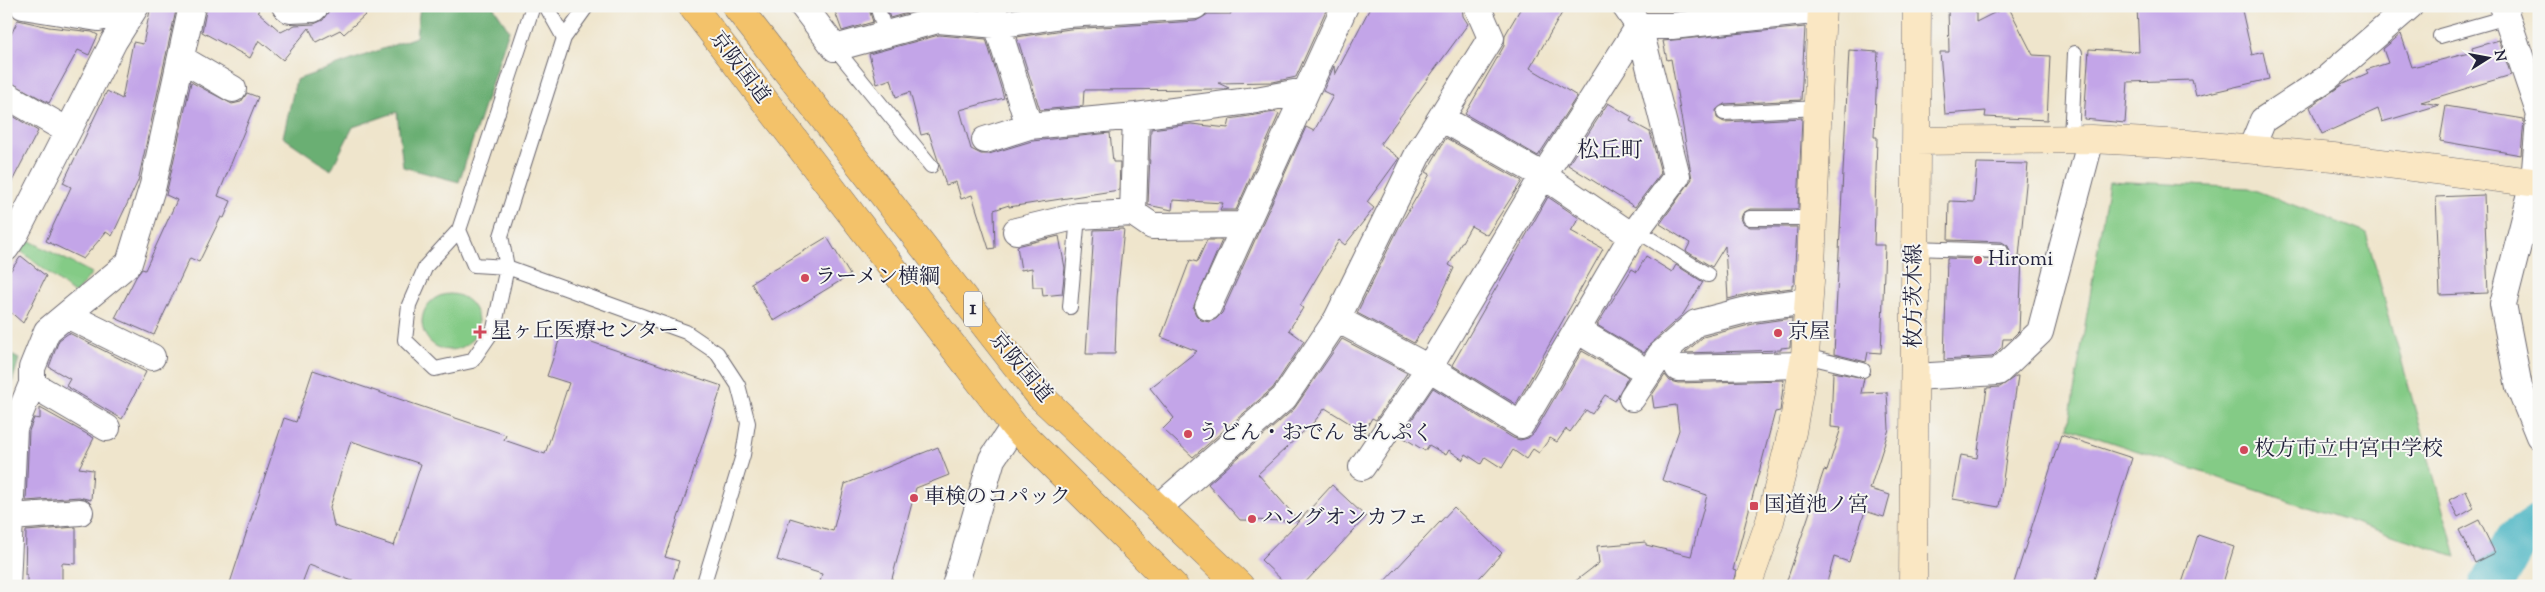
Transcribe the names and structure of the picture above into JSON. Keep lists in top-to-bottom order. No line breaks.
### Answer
{"streets":{"highway":["京阪国道","1"],"street":["枚方茨木線"]},"districts":["松丘町"],"places":{"other":["Hiromi","ラーメン横綱","京屋","うどん・おでん まんぷく","枚方市立中宮中学校","車検のコパック","ハングオンカフェ"],"health":["星ヶ丘医療センター"],"transit":["国道池ノ宮"]},"north":"right"}
